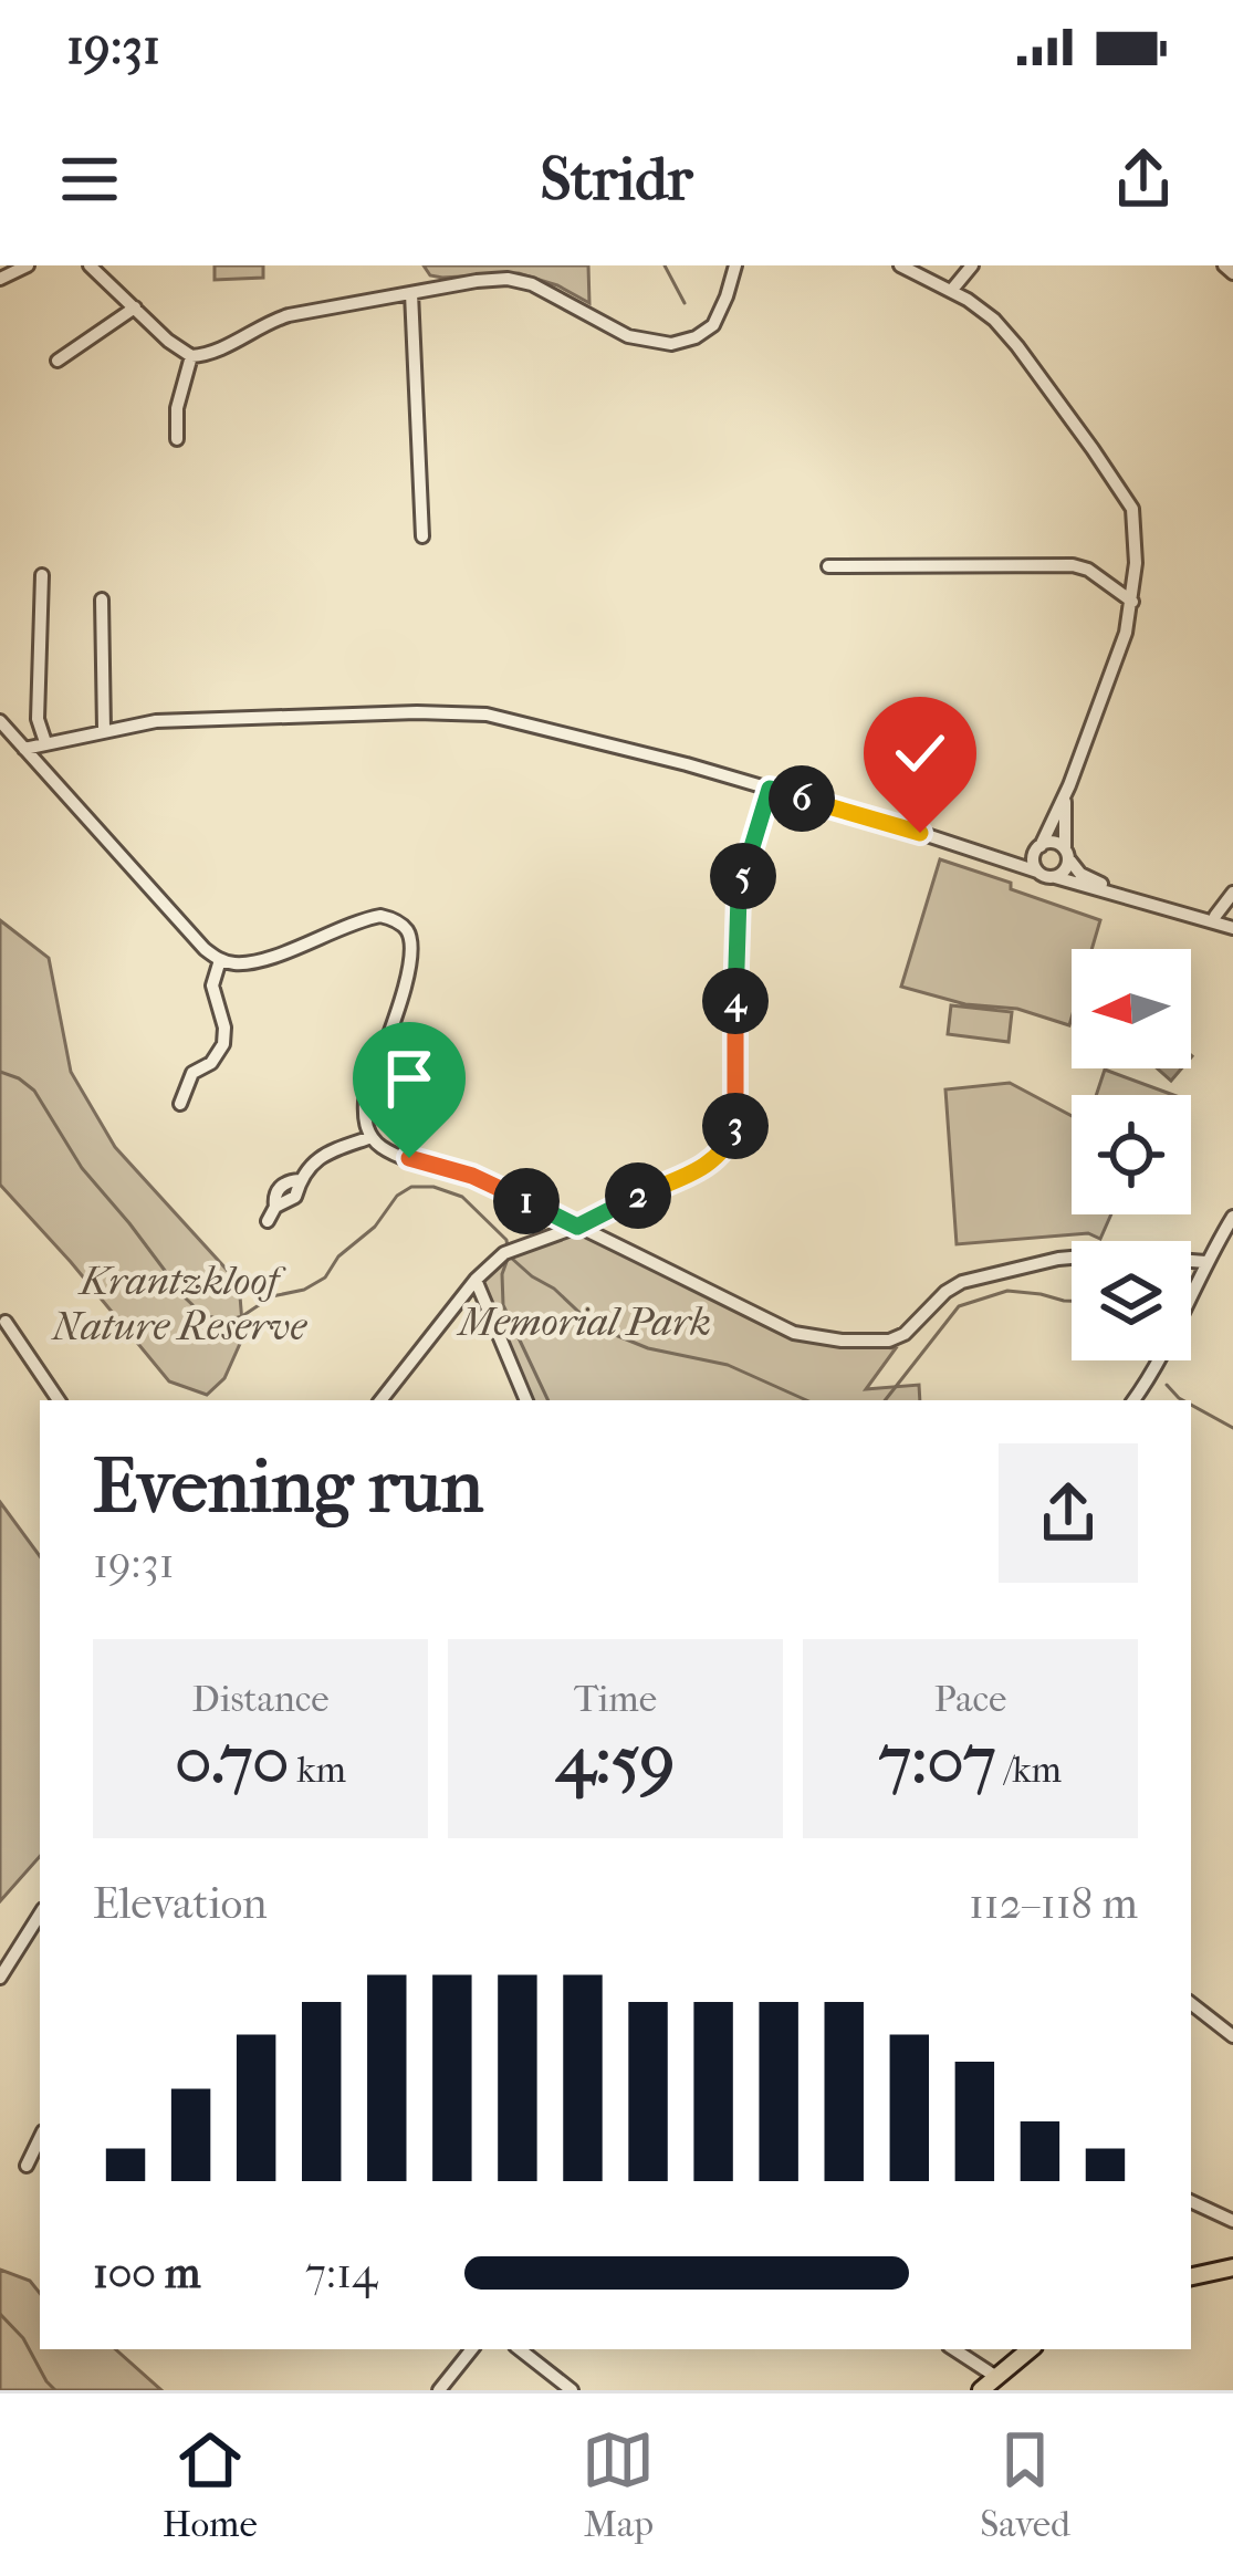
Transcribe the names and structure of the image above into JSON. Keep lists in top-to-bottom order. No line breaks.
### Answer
{"parks":["Krantzkloof Nature Reserve","Memorial Park"],"north":"left","page":{"status":"19:31","header":"Stridr","pins":["6","5","4","3","2","1"],"heading":["Evening run","19:31"],"stats":[["Distance","0.70 km"],["Time","4:59"],["Pace","7:07 /km"]],"chart":["Elevation","112–118 m"],"list":[{"name":"100 m","note":"7:14"}],"tabs":["Home","Map","Saved"]}}
